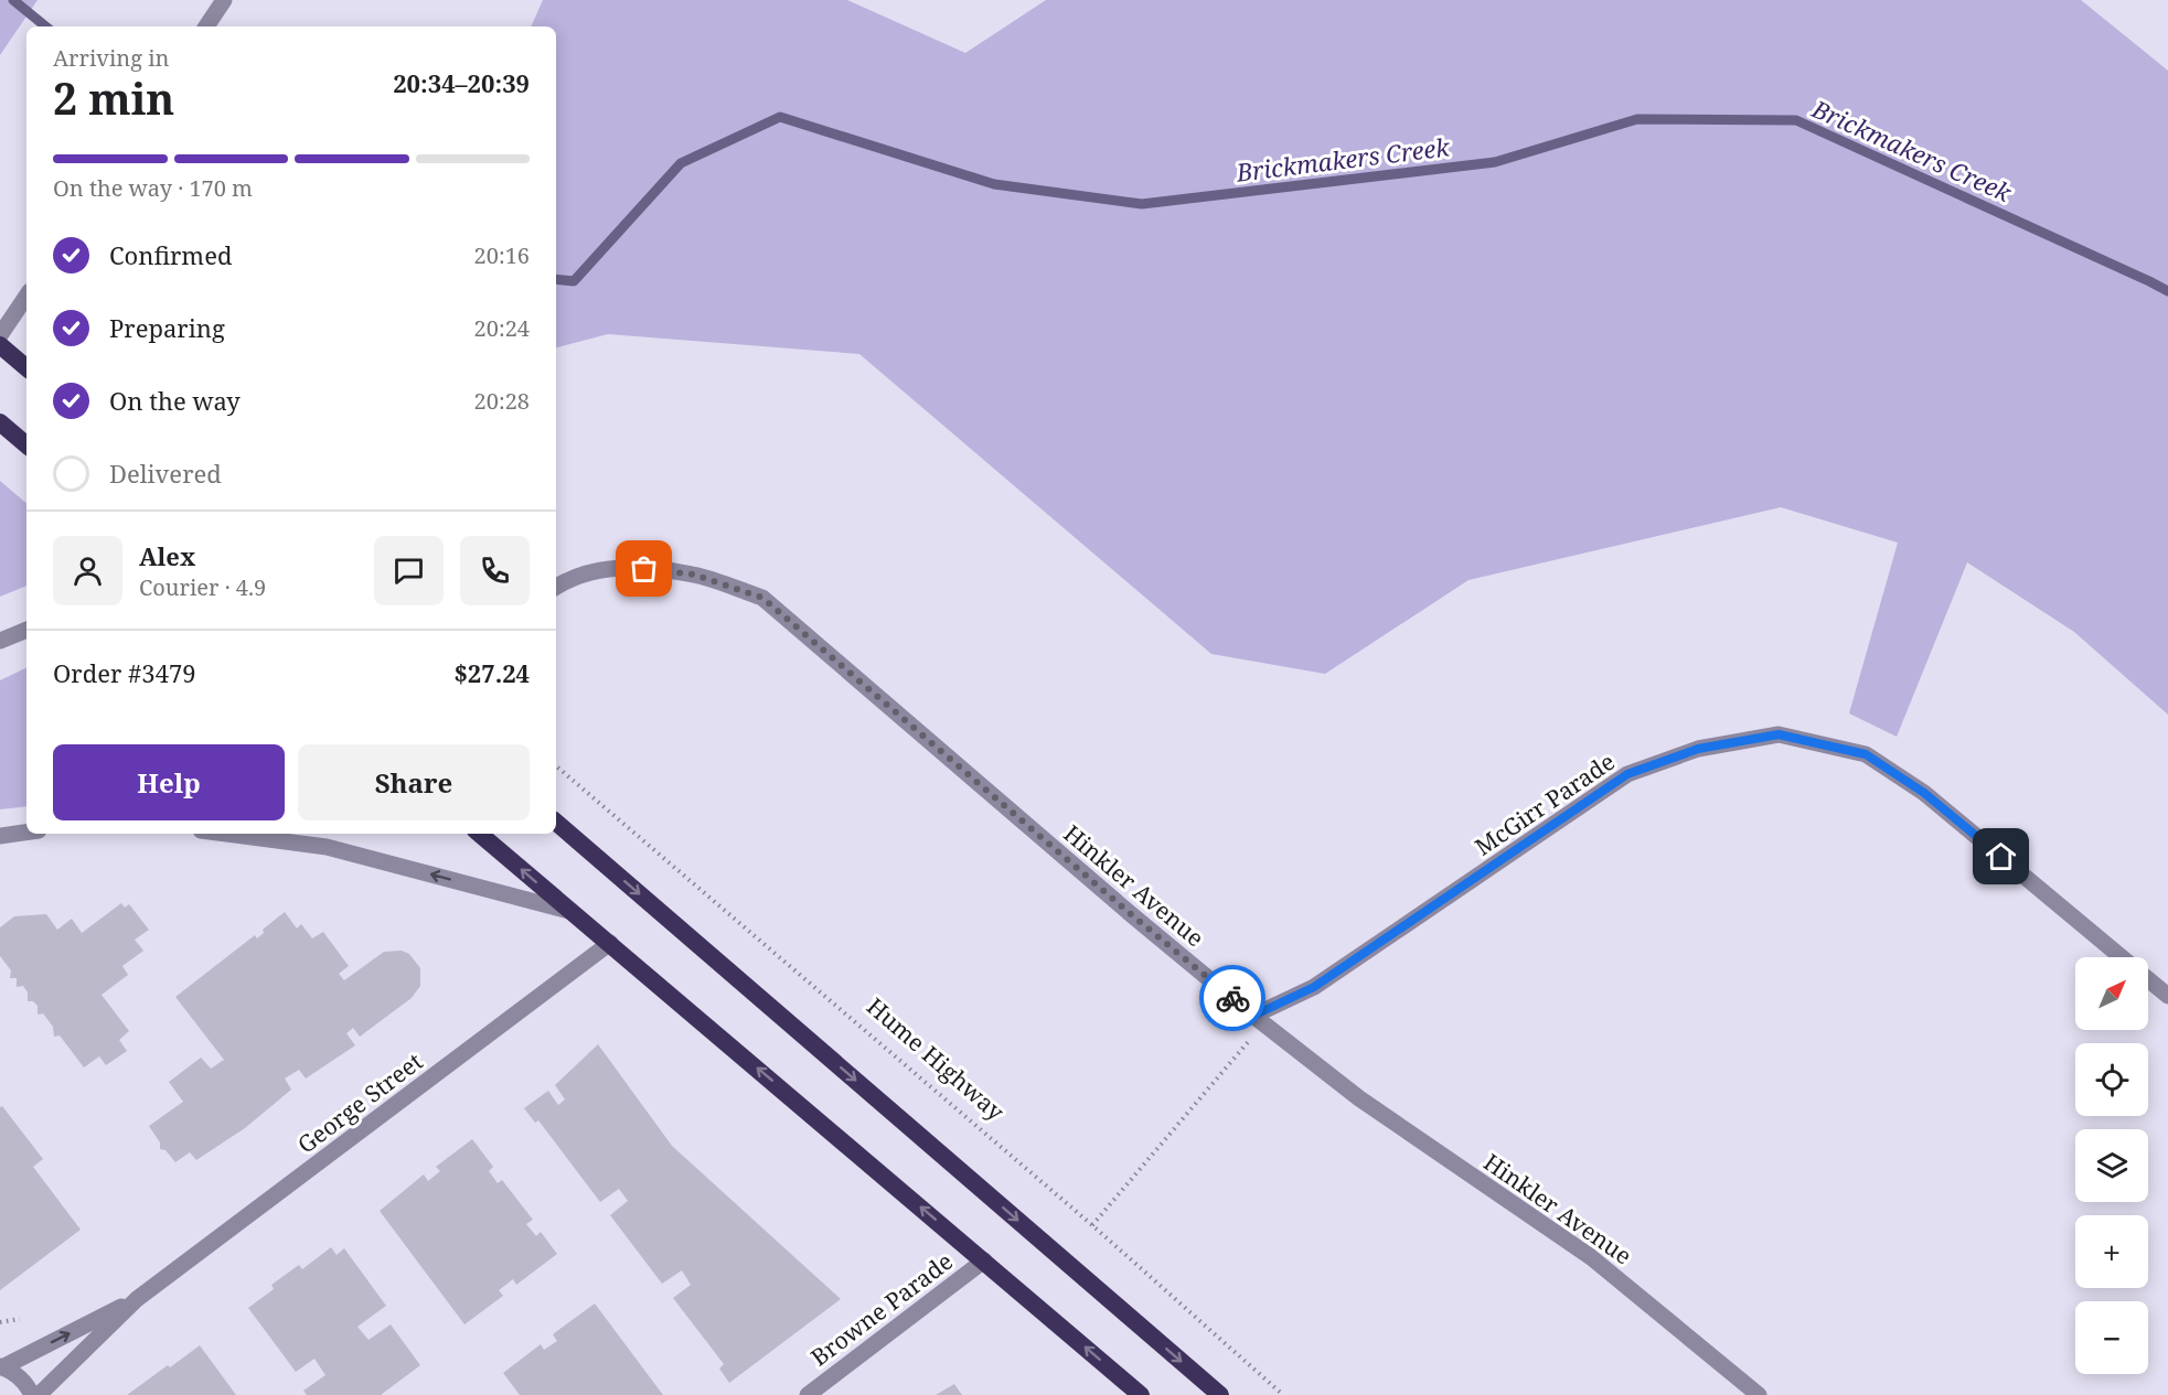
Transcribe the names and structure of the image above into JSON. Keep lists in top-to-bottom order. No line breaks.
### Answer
{"streets":{"street":["McGirr Parade","Hinkler Avenue","George Street","Browne Parade"],"path":["Hume Highway"]},"crossings":[["McGirr Parade","Hinkler Avenue"]],"water":["Brickmakers Creek"],"north":"top right","page":{"heading":["2 min","Arriving in","20:34–20:39"],"panel":["Alex","Courier · 4.9","Order #3479","$27.24"],"bar":"On the way · 170 m","list":[["Confirmed","20:16"],["Preparing","20:24"],["On the way","20:28"],"Delivered"],"buttons":["Help","Share"],"map_buttons":["+","−"]}}
